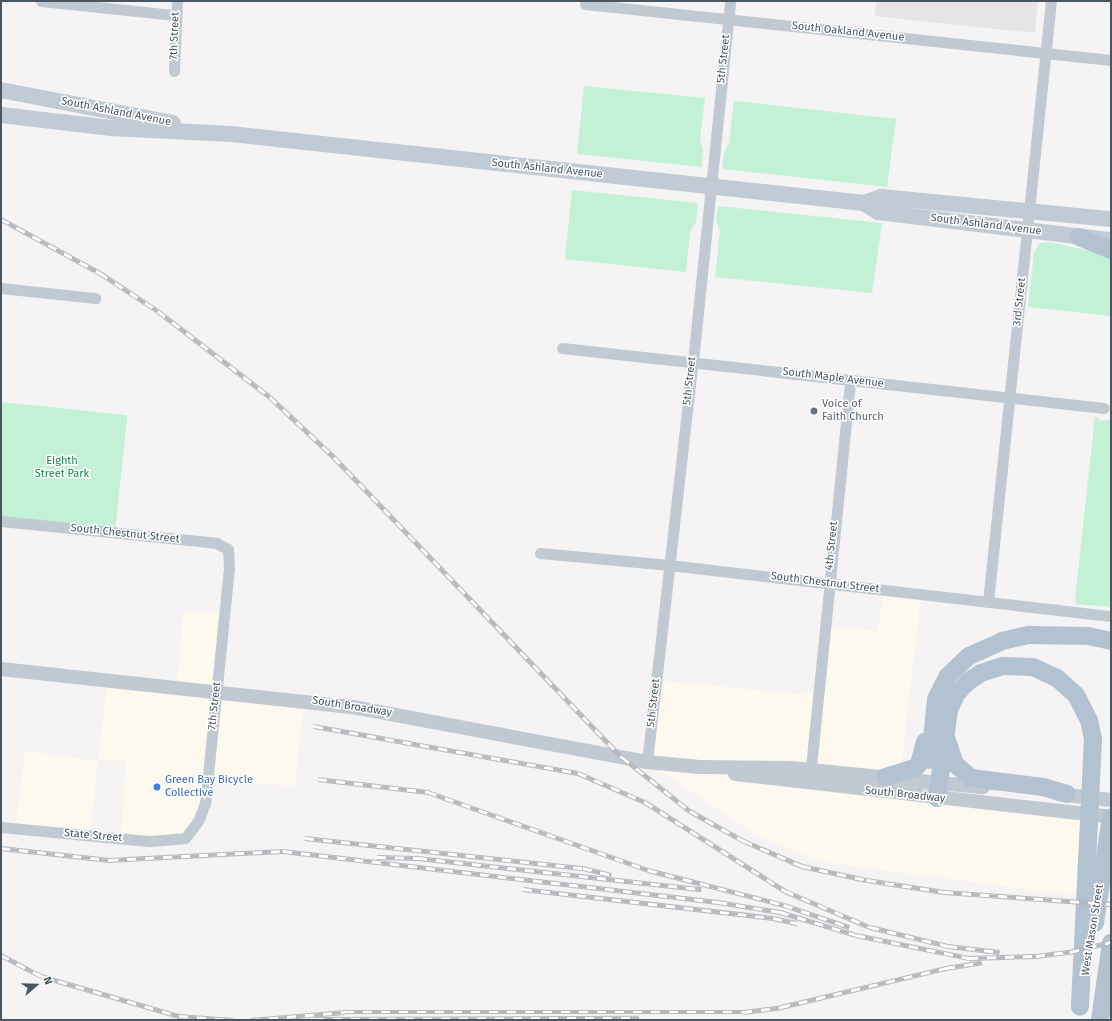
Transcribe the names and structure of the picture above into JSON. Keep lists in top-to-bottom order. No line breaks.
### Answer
{"streets":{"main road":["South Ashland Avenue","West Mason Street"],"street":["South Oakland Avenue","7th Street","5th Street","3rd Street","South Maple Avenue","South Chestnut Street","4th Street","South Broadway","State Street"]},"crossings":[["South Oakland Avenue","5th Street"],["South Oakland Avenue","3rd Street"],["7th Street","South Chestnut Street"],["7th Street","South Broadway"],["7th Street","State Street"],["5th Street","South Maple Avenue"],["5th Street","South Chestnut Street"],["5th Street","South Broadway"],["South Ashland Avenue","3rd Street"],["3rd Street","South Maple Avenue"],["3rd Street","South Chestnut Street"],["South Maple Avenue","4th Street"],["South Chestnut Street","4th Street"],["4th Street","South Broadway"],["South Broadway","West Mason Street"]],"parks":["Eighth Street Park"],"places":["Voice of Faith Church","Green Bay Bicycle Collective"],"north":"right"}
